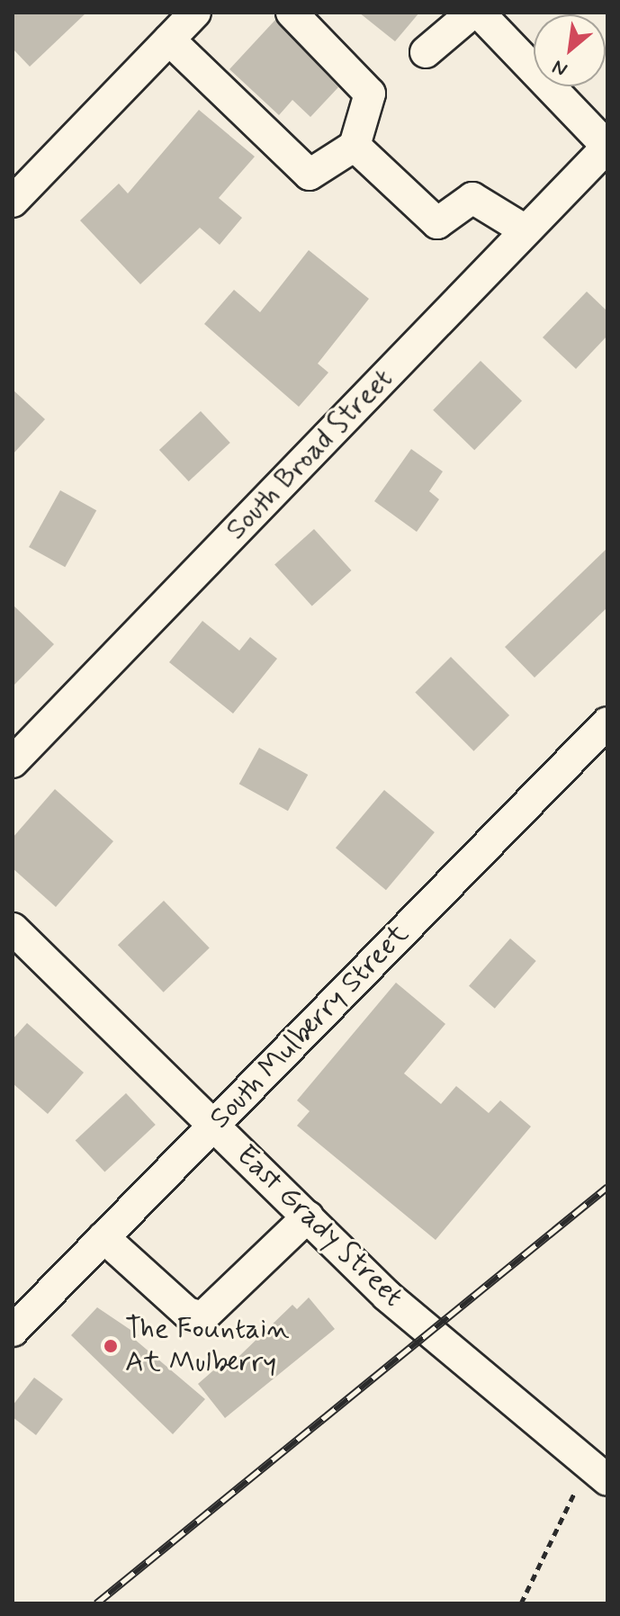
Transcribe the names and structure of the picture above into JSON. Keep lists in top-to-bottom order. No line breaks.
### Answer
{"streets":{"street":["South Broad Street","South Mulberry Street","East Grady Street"]},"crossings":[["South Mulberry Street","East Grady Street"]],"places":["The Fountain At Mulberry"],"north":"bottom left"}
